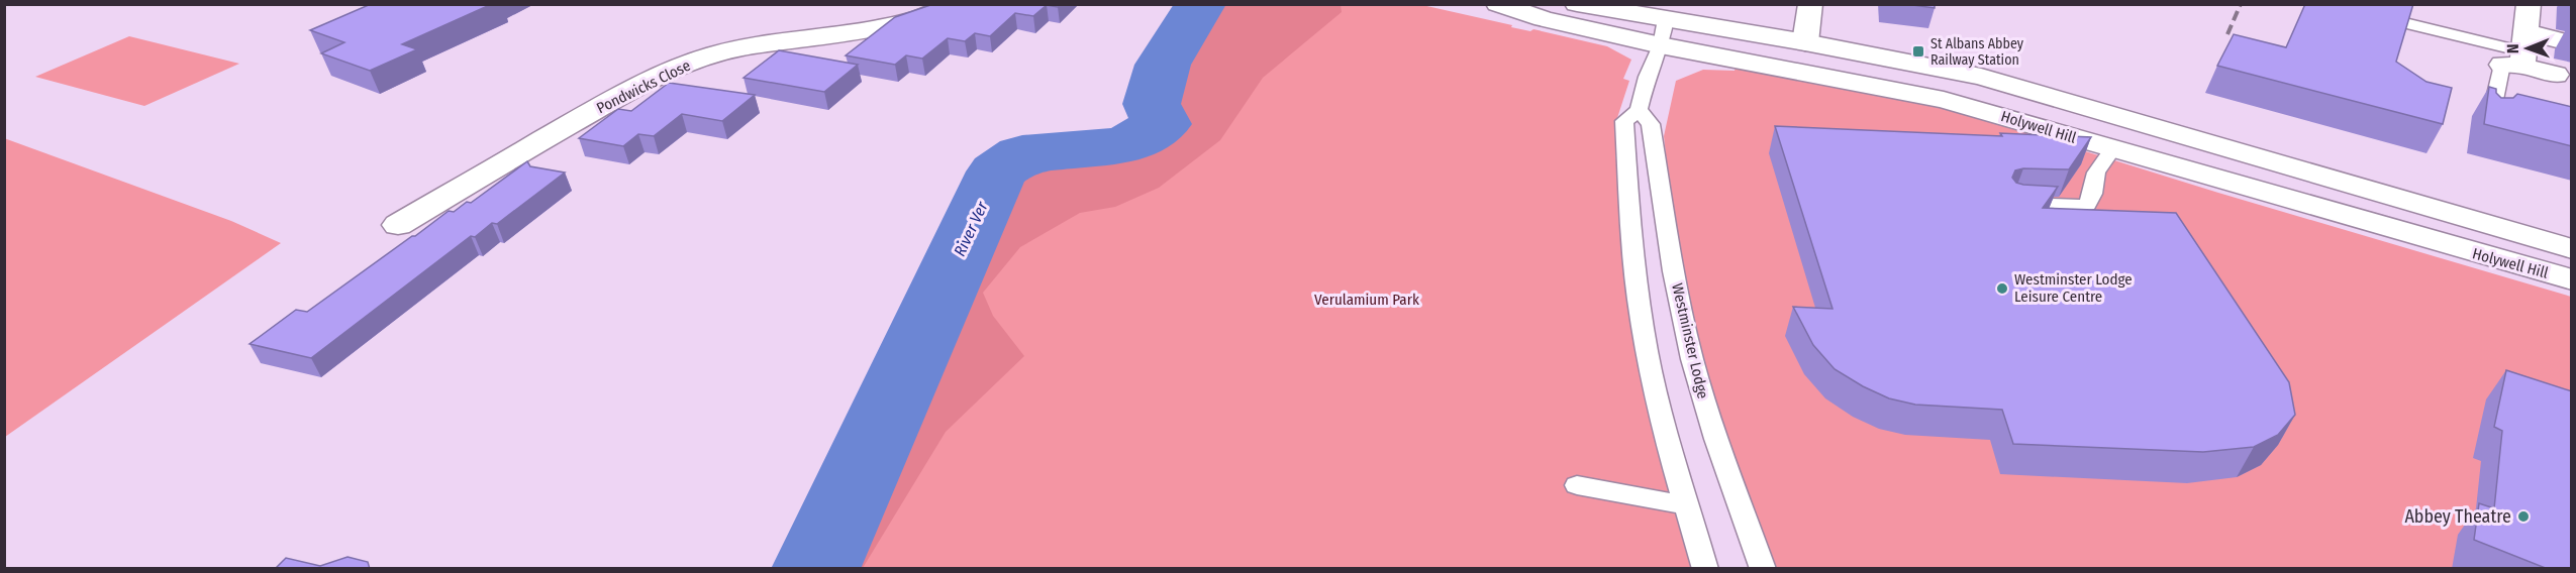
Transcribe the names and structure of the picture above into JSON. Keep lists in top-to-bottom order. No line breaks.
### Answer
{"streets":{"main road":["Pondwicks Close","Holywell Hill"],"lane":["Westminster Lodge"]},"water":["River Ver"],"parks":["Verulamium Park"],"places":{"transit":["St Albans Abbey Railway Station"],"other":["Westminster Lodge Leisure Centre","Abbey Theatre"]},"north":"left"}
